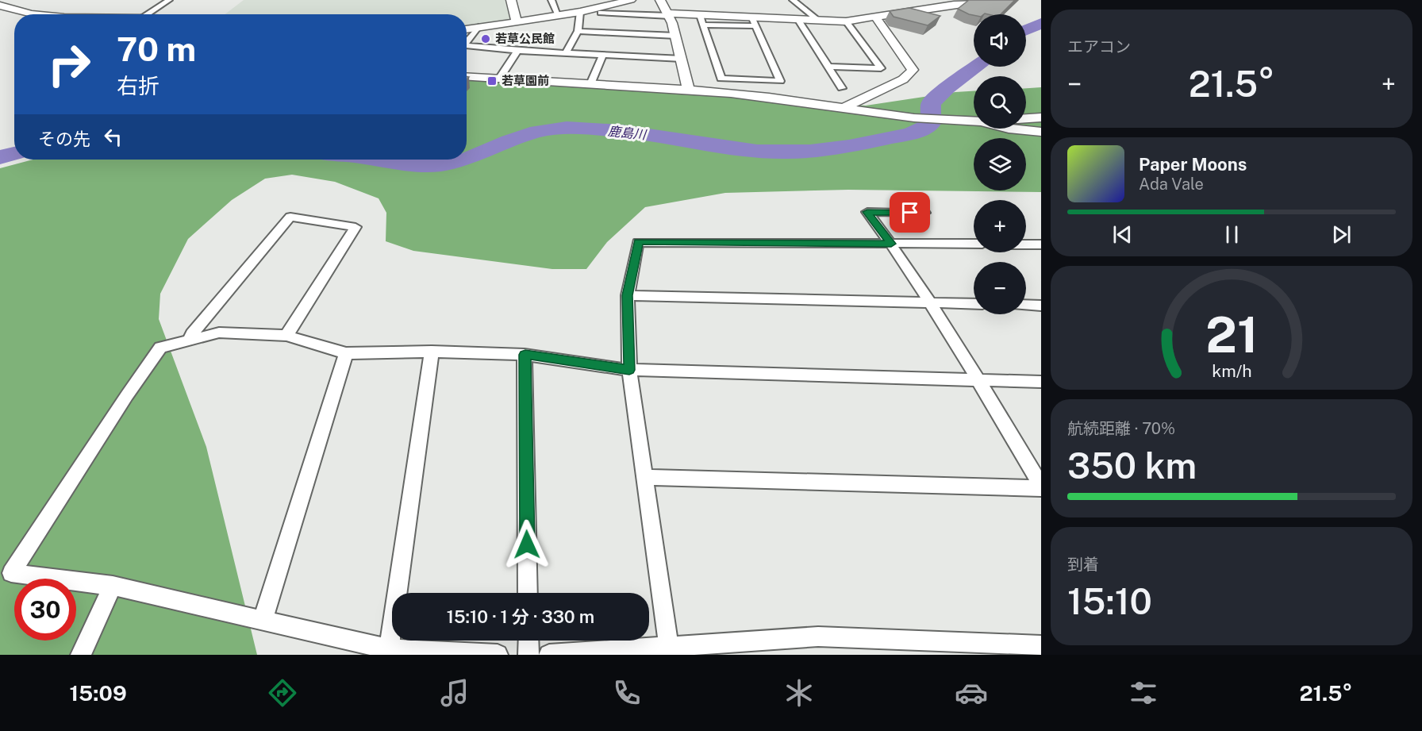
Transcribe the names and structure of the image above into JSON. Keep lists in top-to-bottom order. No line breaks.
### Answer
{"water":["鹿島川"],"places":{"other":["若草公民館"],"transit":["若草園前"]},"page":{"tile":["エアコン",["航続距離 · 70%","350 km"],["到着","15:10"]],"map_buttons":["+","−"],"turn":["70 m","右折"],"heat":["−","21.5°","+"],"then":"その先","song":["Paper Moons","Ada Vale"],"limit":"30","trip":"15:10 · 1 分 · 330 m","tabs":["15:09","21.5°"],"gauge":["21","km/h"]}}
